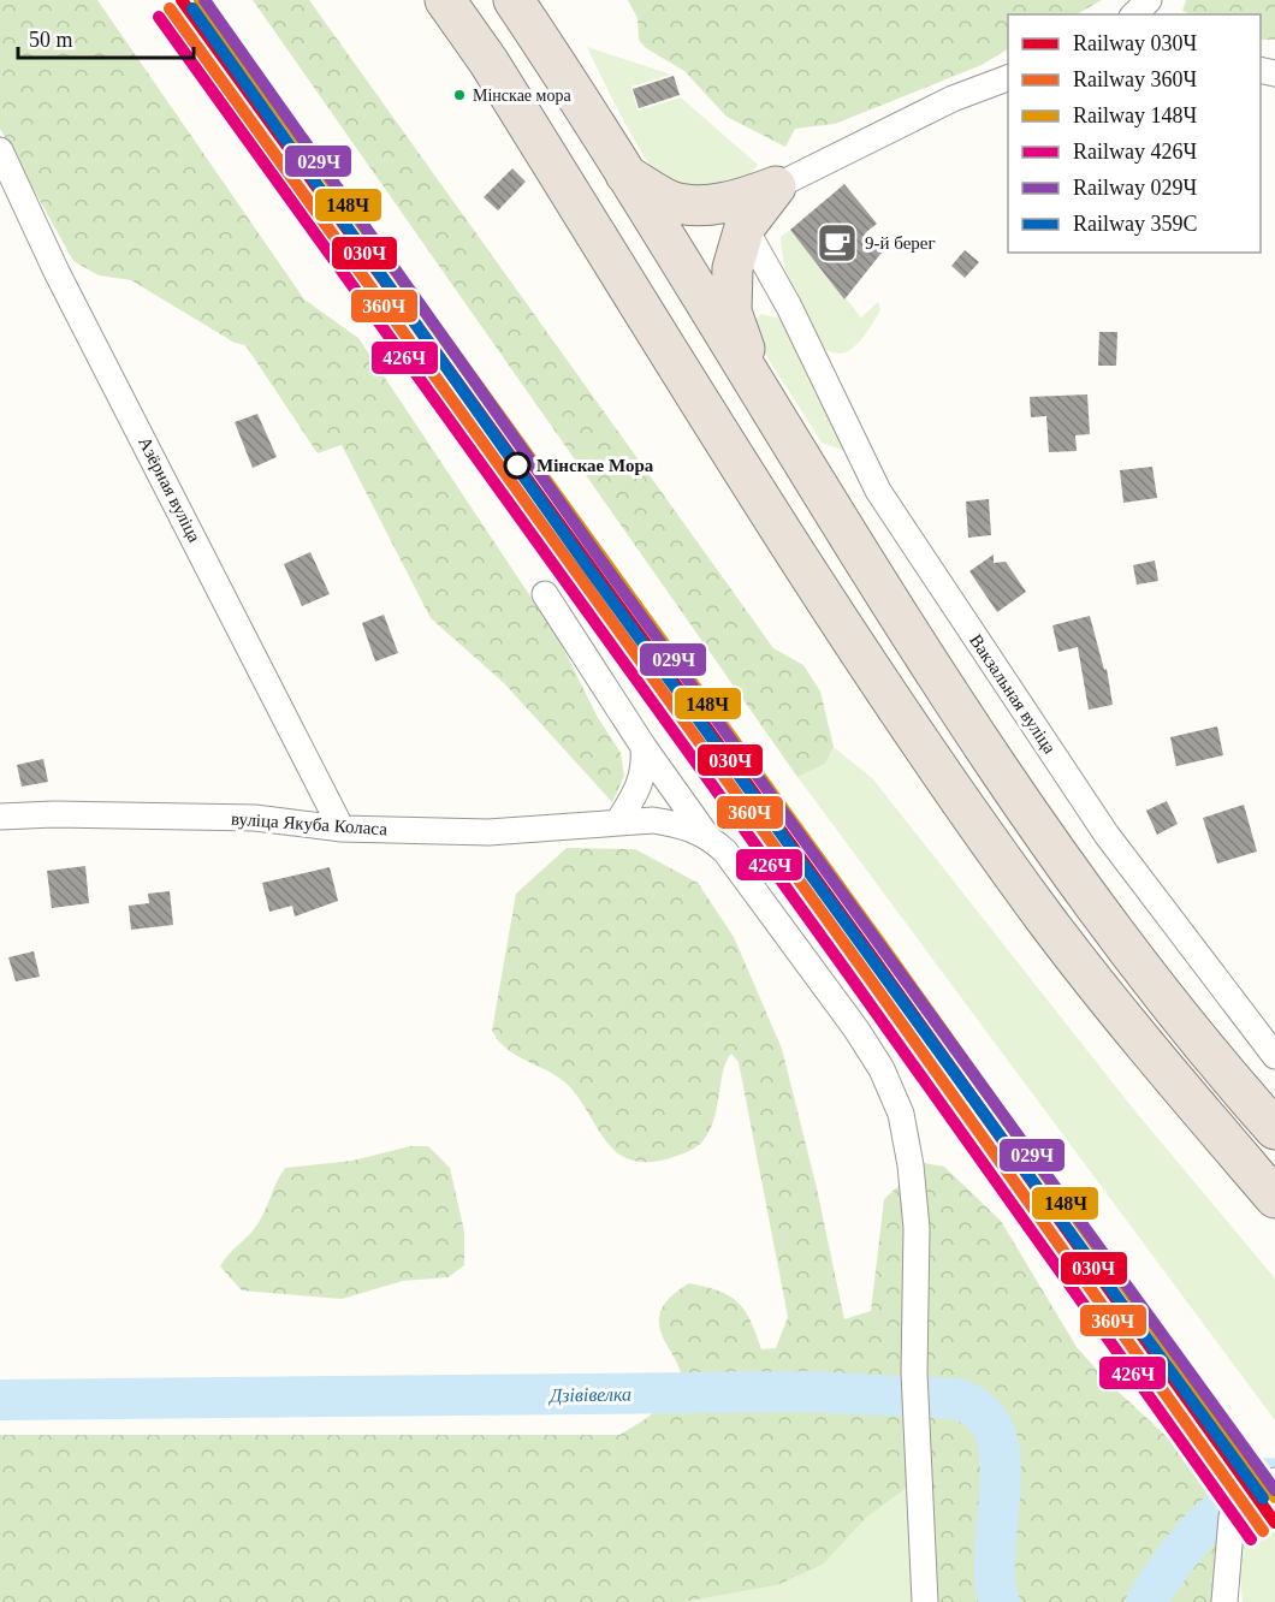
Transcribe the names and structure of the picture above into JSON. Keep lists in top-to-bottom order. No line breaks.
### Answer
{"streets":{"street":["Азёрная вуліца","Вакзальная вуліца","вуліца Якуба Коласа"]},"crossings":[["Азёрная вуліца","вуліца Якуба Коласа"]],"water":["Дзівівелка"],"places":{"other":["Мінскае мора","Мінскае Мора"],"cafe":["9-й берег"]},"lines":["rail line 030Ч","rail line 148Ч","rail line 029Ч","rail line 360Ч","rail line 359С","rail line 426Ч"],"legend":["Railway 030Ч","Railway 360Ч","Railway 148Ч","Railway 426Ч","Railway 029Ч","Railway 359С"],"scale_bar":"50 m"}
